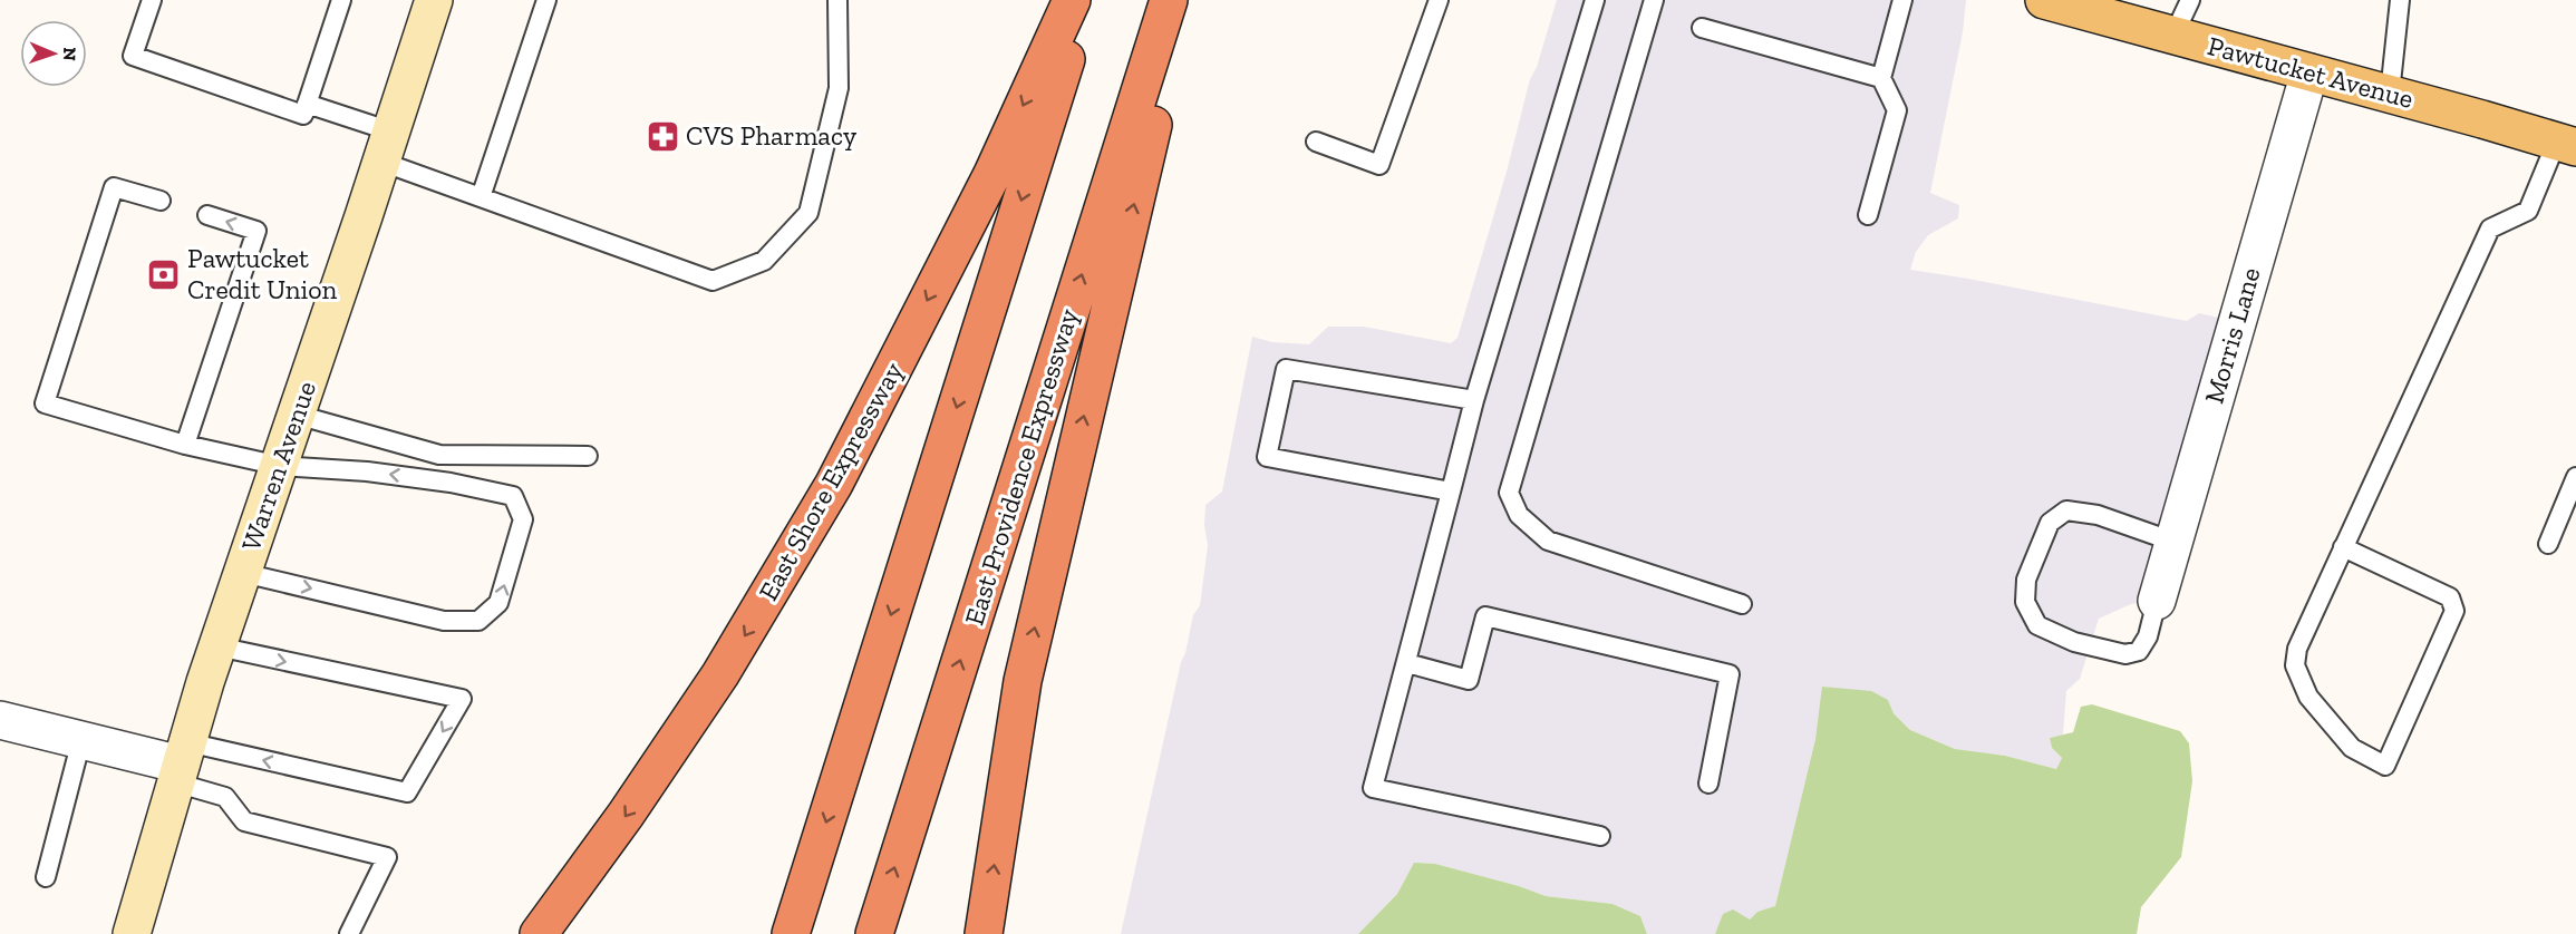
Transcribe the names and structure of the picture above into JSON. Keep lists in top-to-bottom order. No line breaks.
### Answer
{"streets":{"highway":["East Providence Expressway","East Shore Expressway"],"main road":["Pawtucket Avenue","Warren Avenue"],"street":["Morris Lane"]},"crossings":[["Pawtucket Avenue","Morris Lane"]],"places":{"pharmacy":["CVS Pharmacy"],"bank":["Pawtucket Credit Union"]},"north":"right"}
